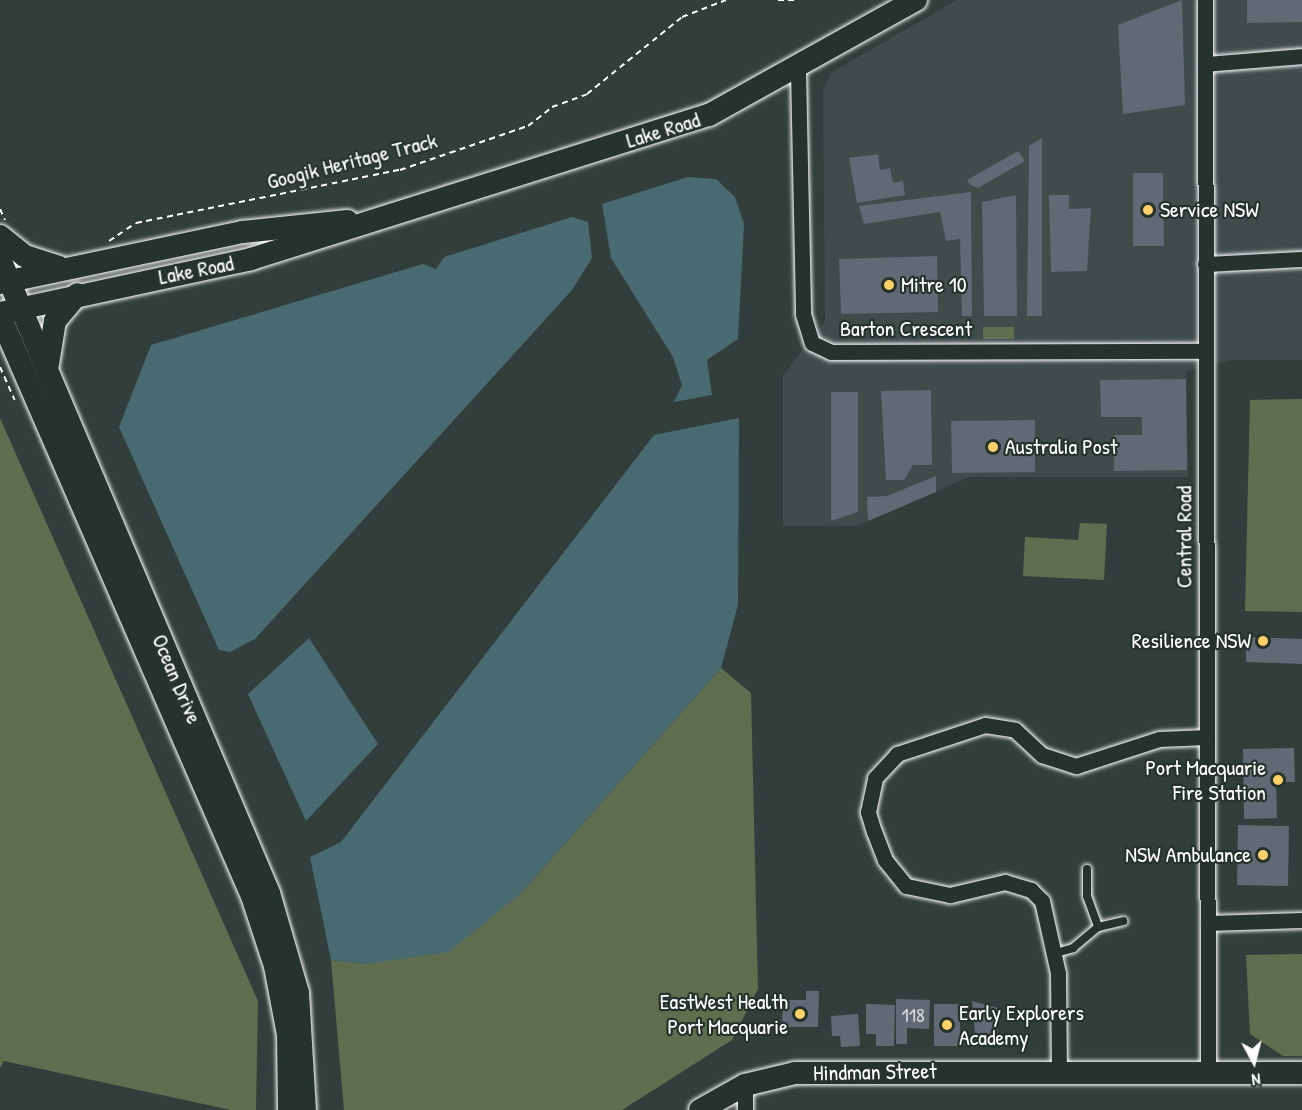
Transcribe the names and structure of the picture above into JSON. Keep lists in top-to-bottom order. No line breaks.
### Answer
{"streets":{"main road":["Lake Road","Ocean Drive","Hindman Street"],"street":["Barton Crescent","Central Road"],"path":["Googik Heritage Track"]},"crossings":[["Lake Road","Barton Crescent"],["Lake Road","Ocean Drive"],["Barton Crescent","Central Road"],["Central Road","Hindman Street"]],"places":["Service NSW","Mitre 10","Australia Post","Resilience NSW","Port Macquarie Fire Station","NSW Ambulance","EastWest Health Port Macquarie","Early Explorers Academy"],"house_numbers":["118"],"north":"bottom"}
